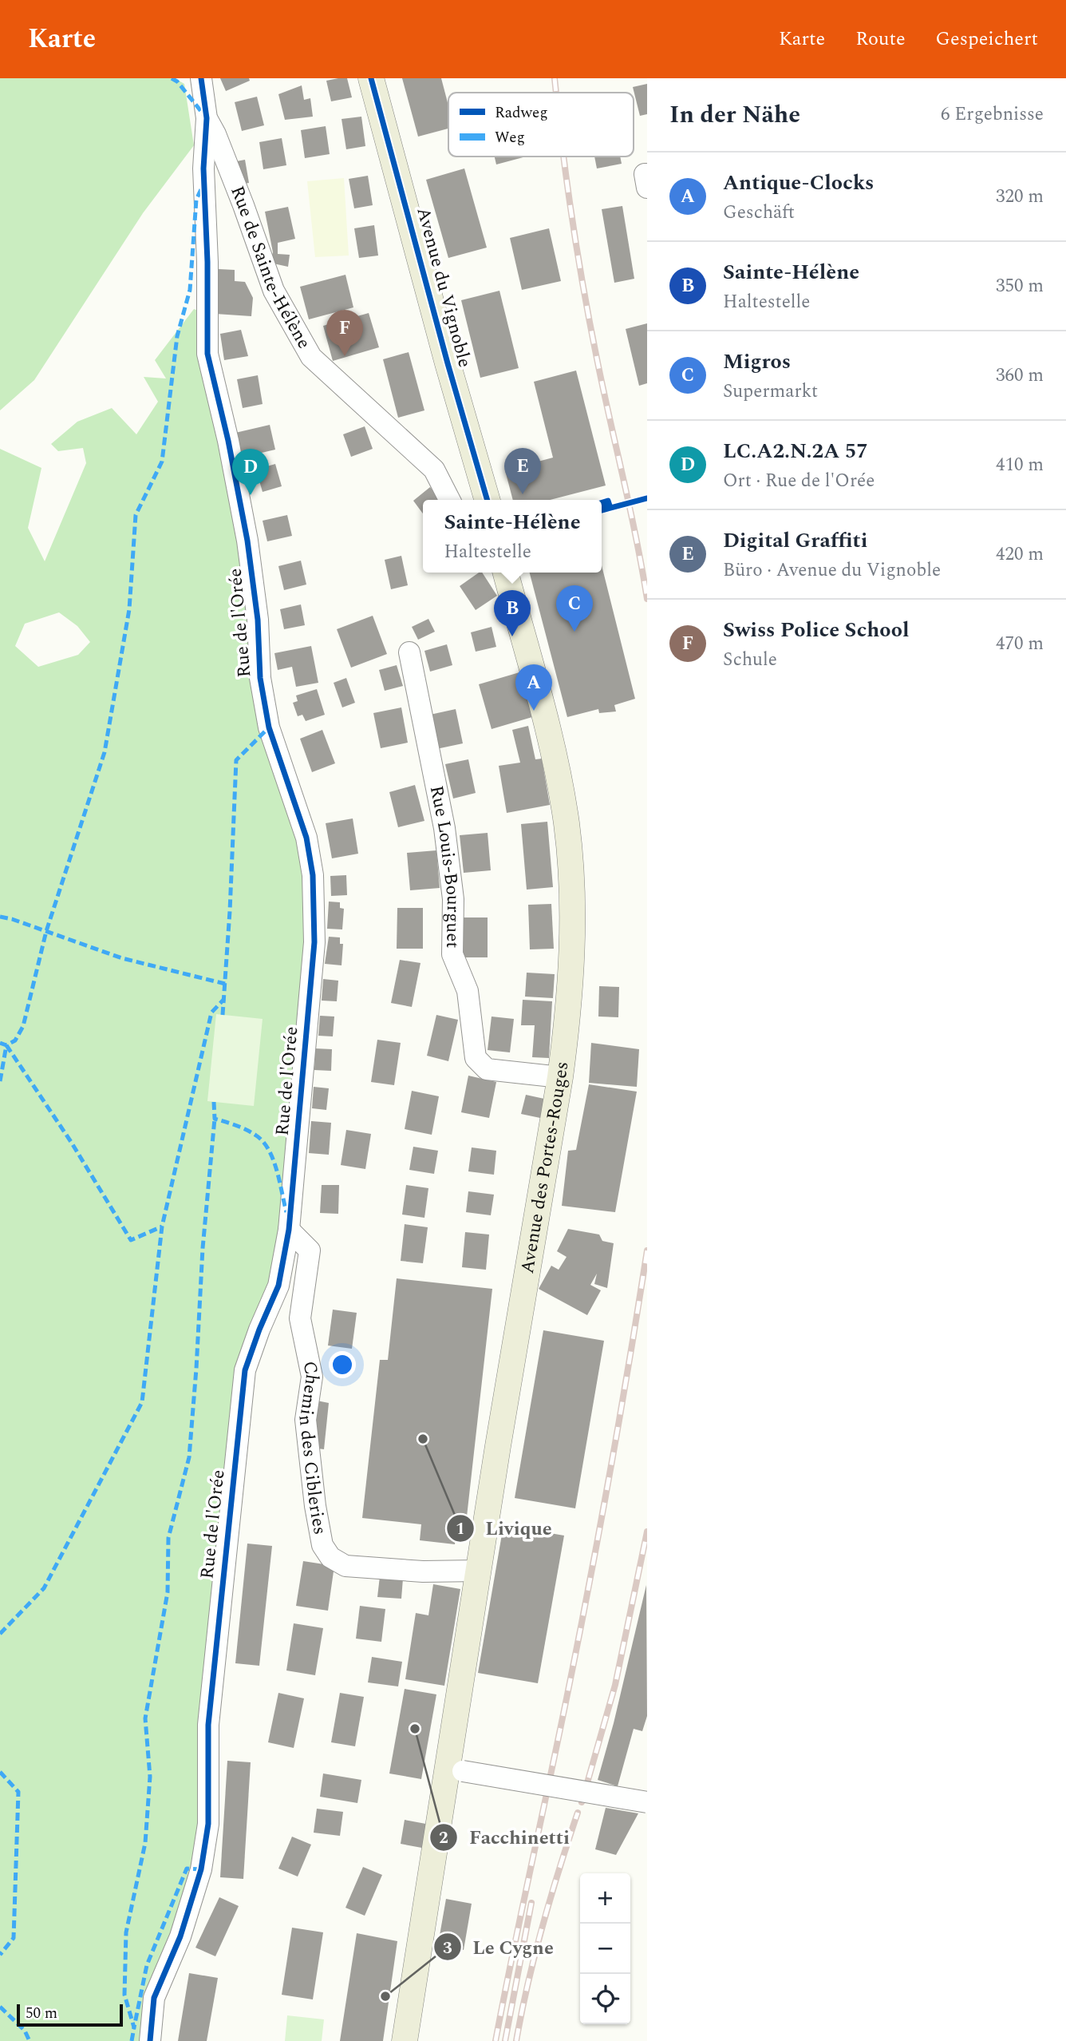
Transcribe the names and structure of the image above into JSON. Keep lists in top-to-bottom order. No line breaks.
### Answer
{"streets":{"main road":["Avenue du Vignoble","Avenue des Portes-Rouges"],"street":["Rue de Sainte-Hélène","Rue de l'Orée","Rue Louis-Bourguet","Chemin des Cibleries"]},"crossings":[["Rue de Sainte-Hélène","Rue de l'Orée"],["Rue de l'Orée","Chemin des Cibleries"],["Rue Louis-Bourguet","Avenue des Portes-Rouges"],["Avenue des Portes-Rouges","Chemin des Cibleries"]],"places":["Livique","Facchinetti","Le Cygne"],"legend":["Radweg","Weg"],"scale_bar":"50 m","page":{"header":"Karte","nav":["Karte","Route","Gespeichert"],"heading":["In der Nähe","6 Ergebnisse"],"list":[{"mark":"A","name":"Antique-Clocks","note":"Geschäft","value":"320 m"},{"mark":"B","name":"Sainte-Hélène","note":"Haltestelle","value":"350 m"},{"mark":"C","name":"Migros","note":"Supermarkt","value":"360 m"},{"mark":"D","name":"LC.A2.N.2A 57","note":"Ort · Rue de l'Orée","value":"410 m"},{"mark":"E","name":"Digital Graffiti","note":"Büro · Avenue du Vignoble","value":"420 m"},{"mark":"F","name":"Swiss Police School","note":"Schule","value":"470 m"}],"pins":["F","E","D","C","B","A"],"popup":["Sainte-Hélène","Haltestelle"],"map_buttons":["+","−"],"scale":"50 m"}}
